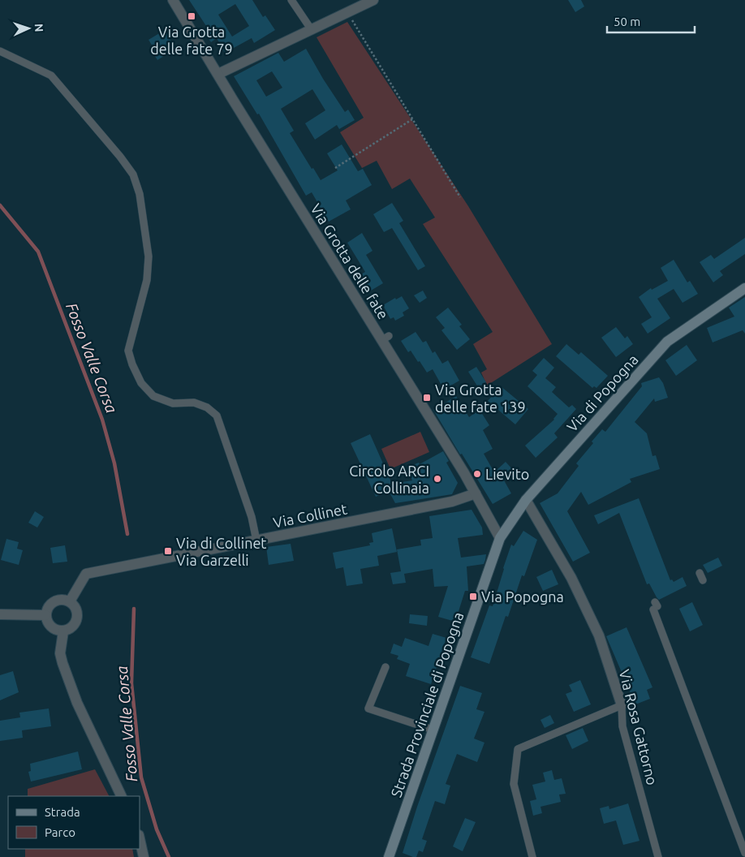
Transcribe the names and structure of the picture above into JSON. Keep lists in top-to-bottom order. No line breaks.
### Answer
{"streets":{"main road":["Via di Popogna","Strada Provinciale di Popogna"],"street":["Via Grotta delle fate","Via Collinet","Via Rosa Gattorno"]},"crossings":[["Via Grotta delle fate","Via di Popogna"],["Via Grotta delle fate","Via Collinet"],["Via Grotta delle fate","Strada Provinciale di Popogna"],["Via di Popogna","Strada Provinciale di Popogna"],["Via di Popogna","Via Rosa Gattorno"]],"water":["Fosso Valle Corsa"],"places":{"transit":["Via Grotta delle fate 79","Via Grotta delle fate 139","Via di Collinet Via Garzelli","Via Popogna"],"other":["Lievito","Circolo ARCI Collinaia"]},"legend":["Strada","Parco"],"scale_bar":"50 m","north":"right"}
